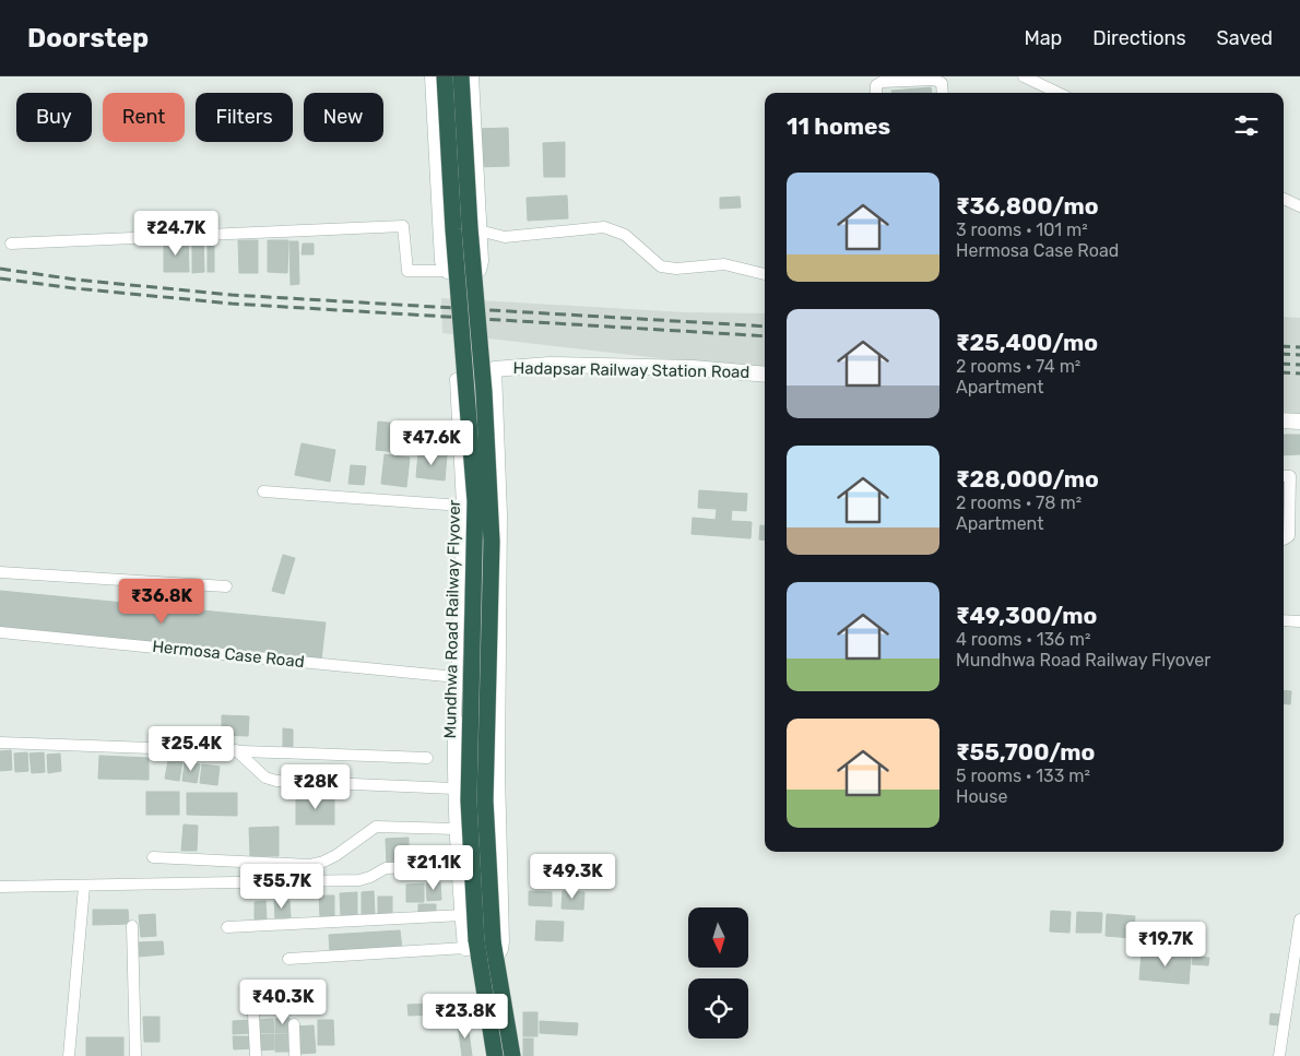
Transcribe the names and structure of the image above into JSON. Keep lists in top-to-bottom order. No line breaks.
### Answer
{"streets":{"highway":["Mundhwa Road Railway Flyover"],"street":["Hadapsar Railway Station Road","Hermosa Case Road"]},"north":"bottom","page":{"header":"Doorstep","nav":["Map","Directions","Saved"],"chip":["Buy","Rent","Filters","New"],"heading":"11 homes","list":[{"name":"₹36,800/mo","note":"3 rooms · 101 m² · Hermosa Case Road"},{"name":"₹25,400/mo","note":"2 rooms · 74 m² · Apartment"},{"name":"₹28,000/mo","note":"2 rooms · 78 m² · Apartment"},{"name":"₹49,300/mo","note":"4 rooms · 136 m² · Mundhwa Road Railway Flyover"},{"name":"₹55,700/mo","note":"5 rooms · 133 m² · House"}],"price":["₹24.7K","₹47.6K","₹36.8K","₹25.4K","₹28K","₹21.1K","₹49.3K","₹55.7K","₹19.7K","₹40.3K","₹23.8K"]}}
